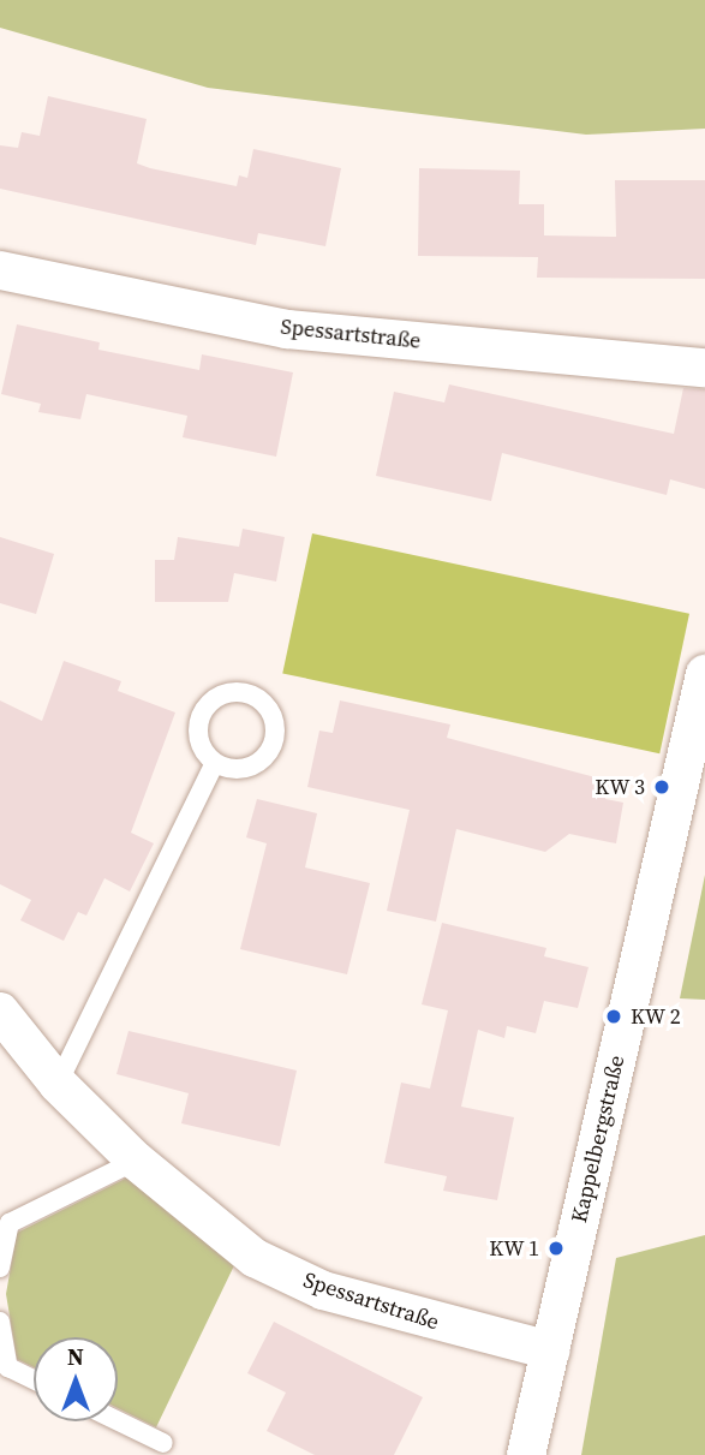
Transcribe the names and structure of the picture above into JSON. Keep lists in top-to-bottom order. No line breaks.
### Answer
{"streets":{"street":["Spessartstraße","Kappelbergstraße"]},"crossings":[["Spessartstraße","Kappelbergstraße"]],"places":["KW 3","KW 2","KW 1"],"north":"top"}
